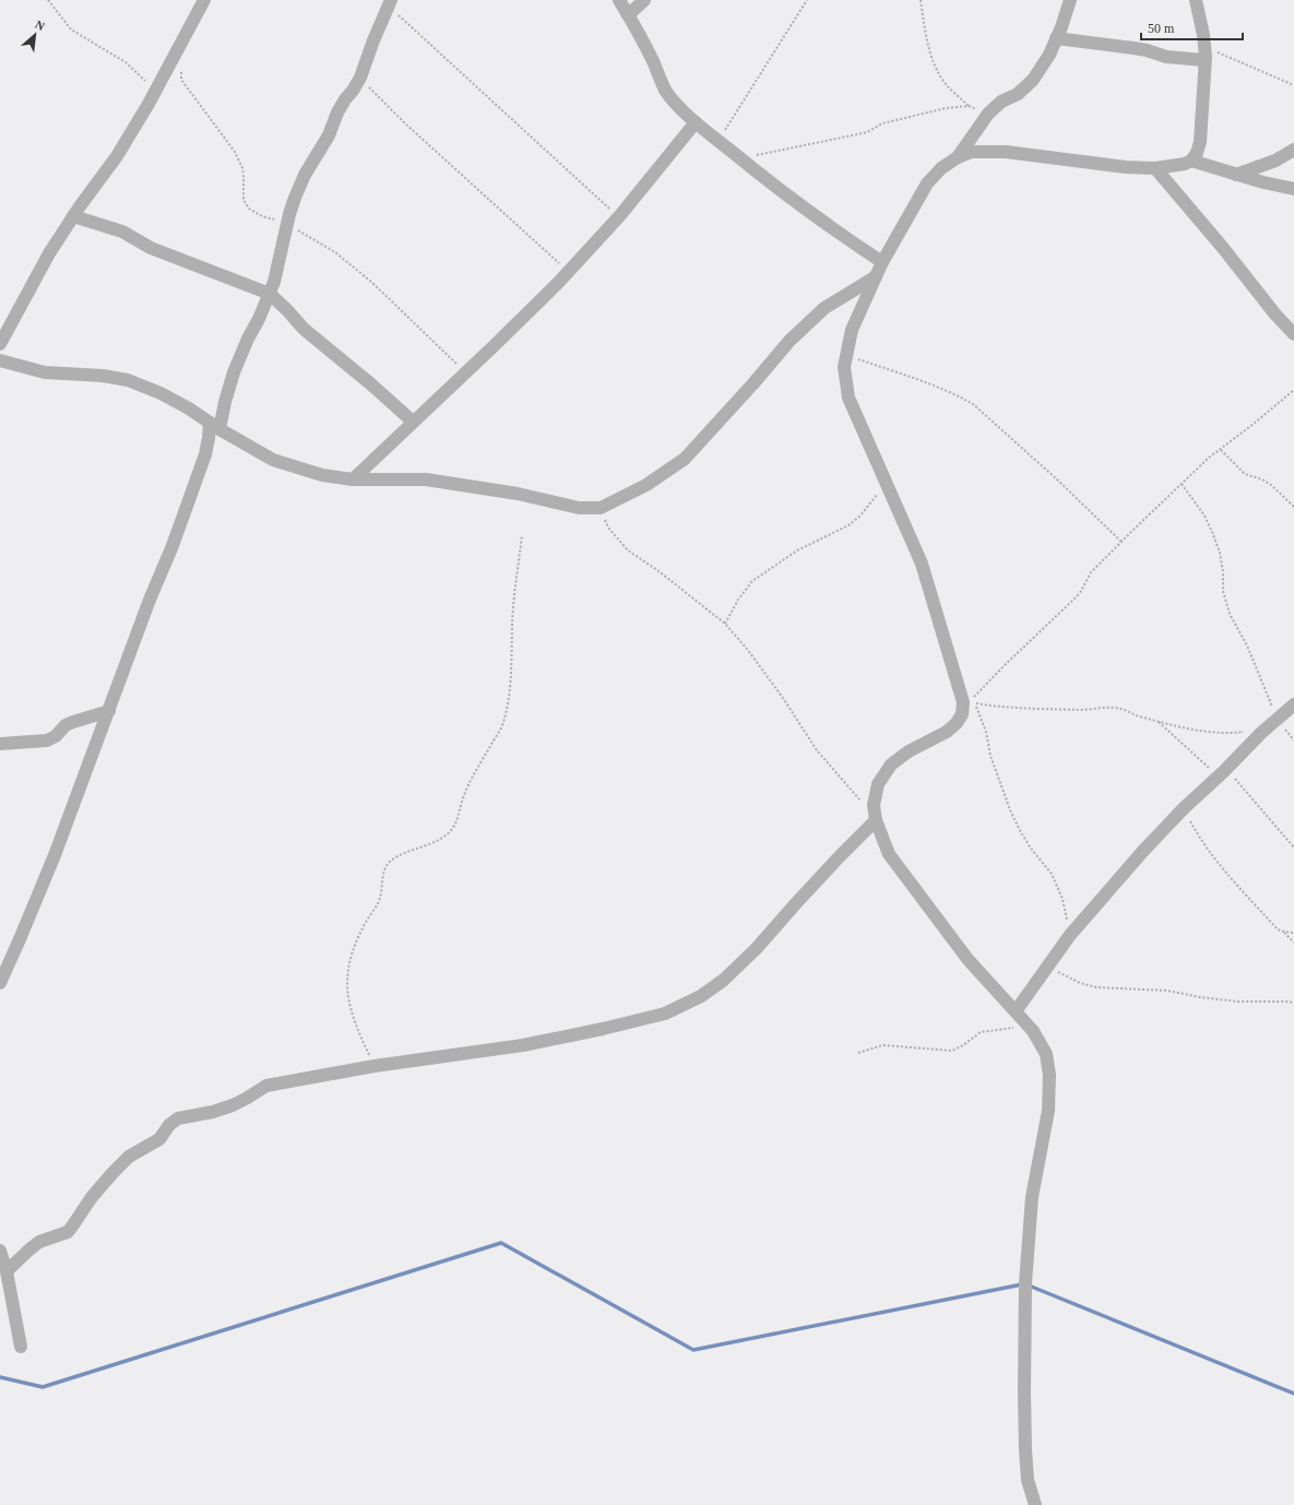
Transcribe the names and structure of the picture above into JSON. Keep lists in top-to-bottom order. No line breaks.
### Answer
{"scale_bar":"50 m","north":"top right"}
